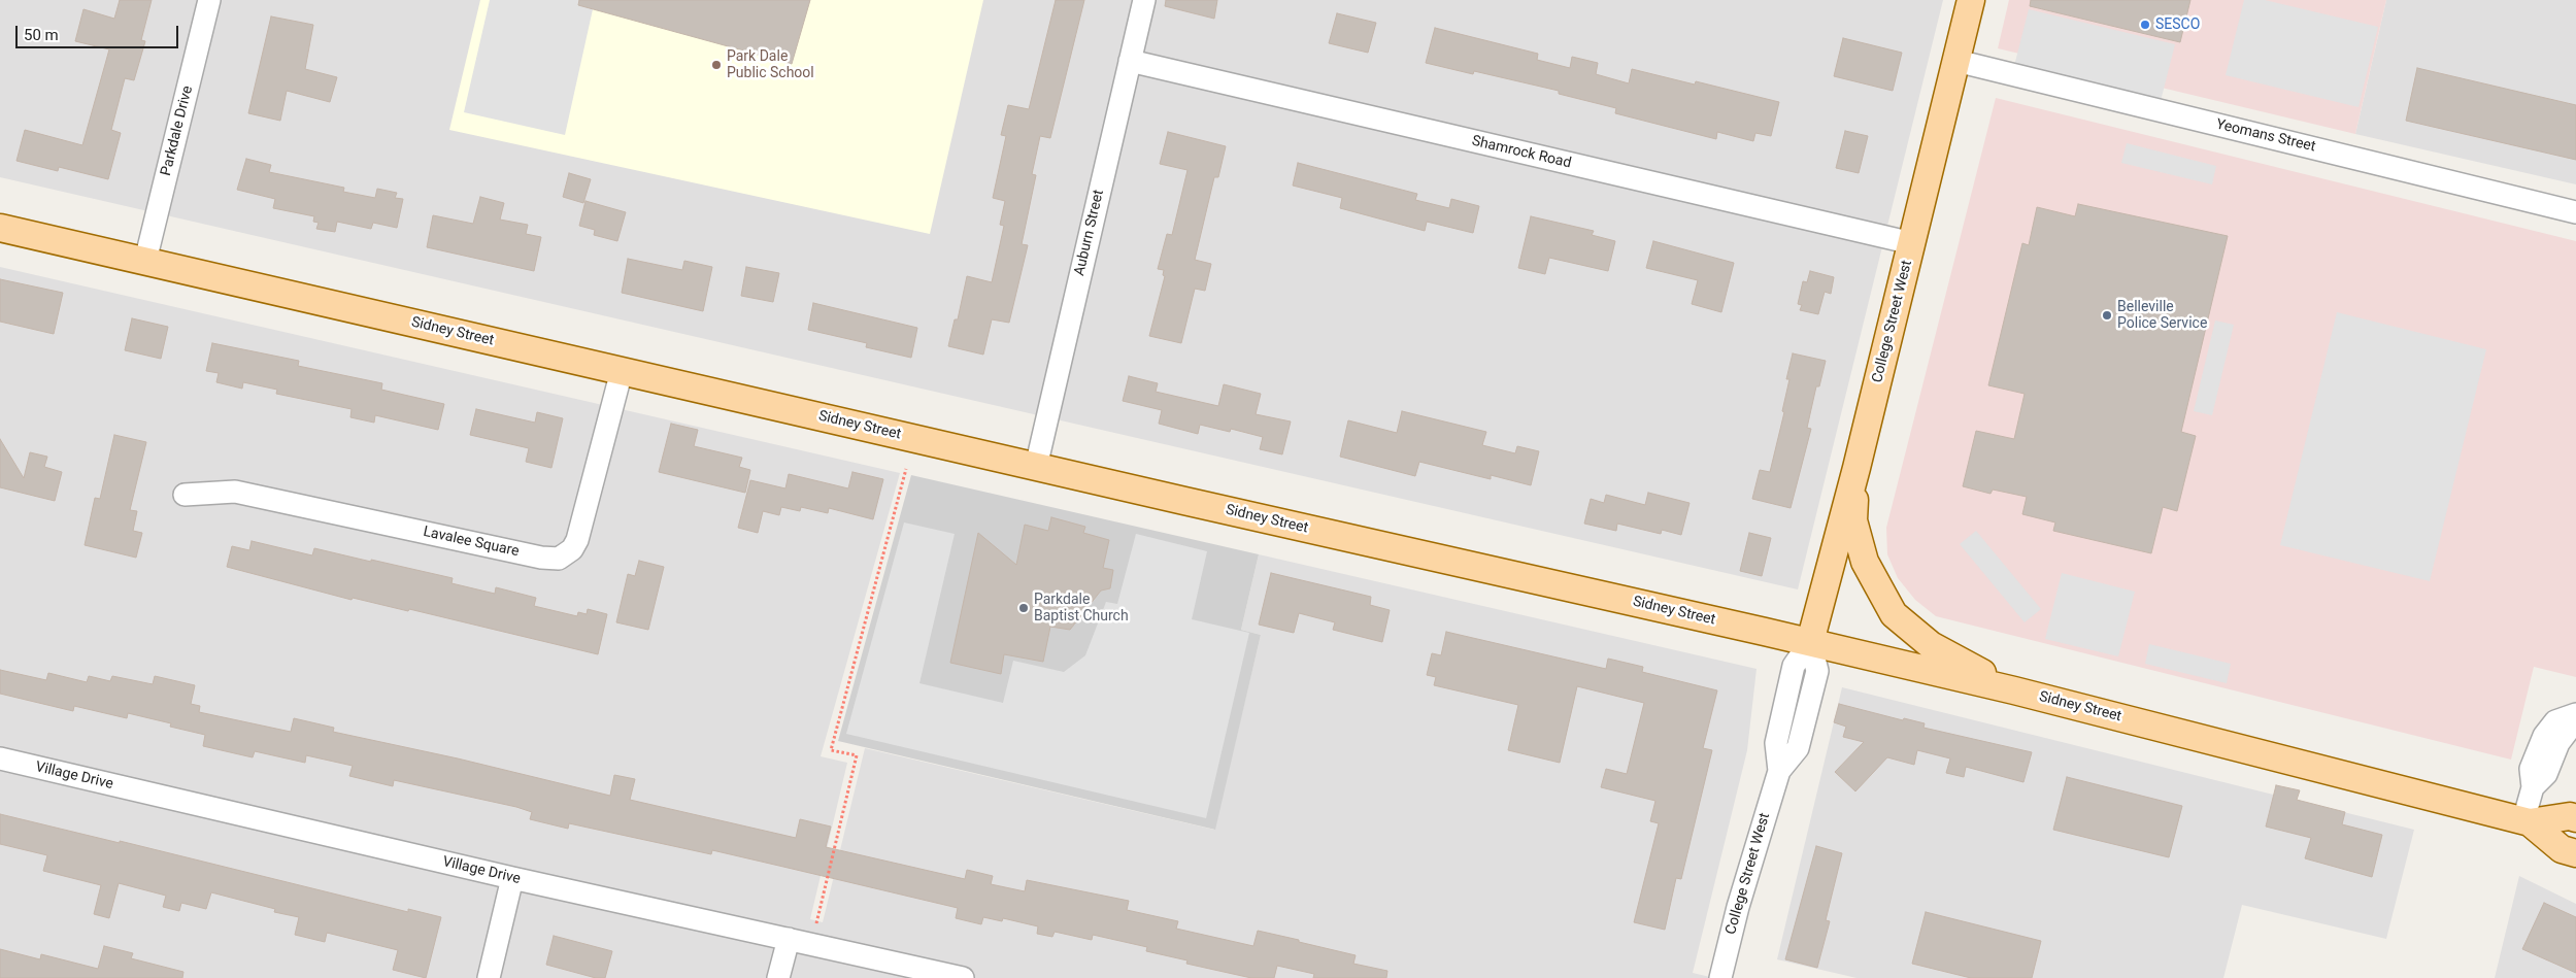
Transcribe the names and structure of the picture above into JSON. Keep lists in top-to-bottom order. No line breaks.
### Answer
{"streets":{"main road":["College Street West","Sidney Street"],"street":["Parkdale Drive","Yeomans Street","Shamrock Road","Auburn Street","Lavalee Square","Village Drive"]},"crossings":[["Parkdale Drive","Sidney Street"],["Yeomans Street","College Street West"],["Shamrock Road","Auburn Street"],["Shamrock Road","College Street West"],["Auburn Street","Sidney Street"],["College Street West","Sidney Street"],["Sidney Street","Lavalee Square"]],"places":["SESCO","Park Dale Public School","Belleville Police Service","Parkdale Baptist Church"],"scale_bar":"50 m"}
